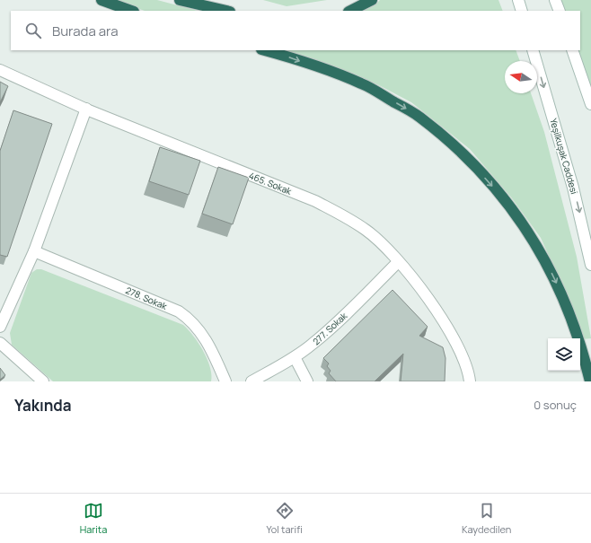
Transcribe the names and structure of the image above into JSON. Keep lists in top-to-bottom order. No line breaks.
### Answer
{"streets":{"street":["Yeşilkuşak Caddesi","465. Sokak","278. Sokak","277. Sokak"]},"crossings":[["465. Sokak","277. Sokak"]],"one_way":["Yeşilkuşak Caddesi"],"north":"left","page":{"search":"Burada ara","heading":["Yakında","0 sonuç"],"nav":["Harita","Yol tarifi","Kaydedilen"]}}
